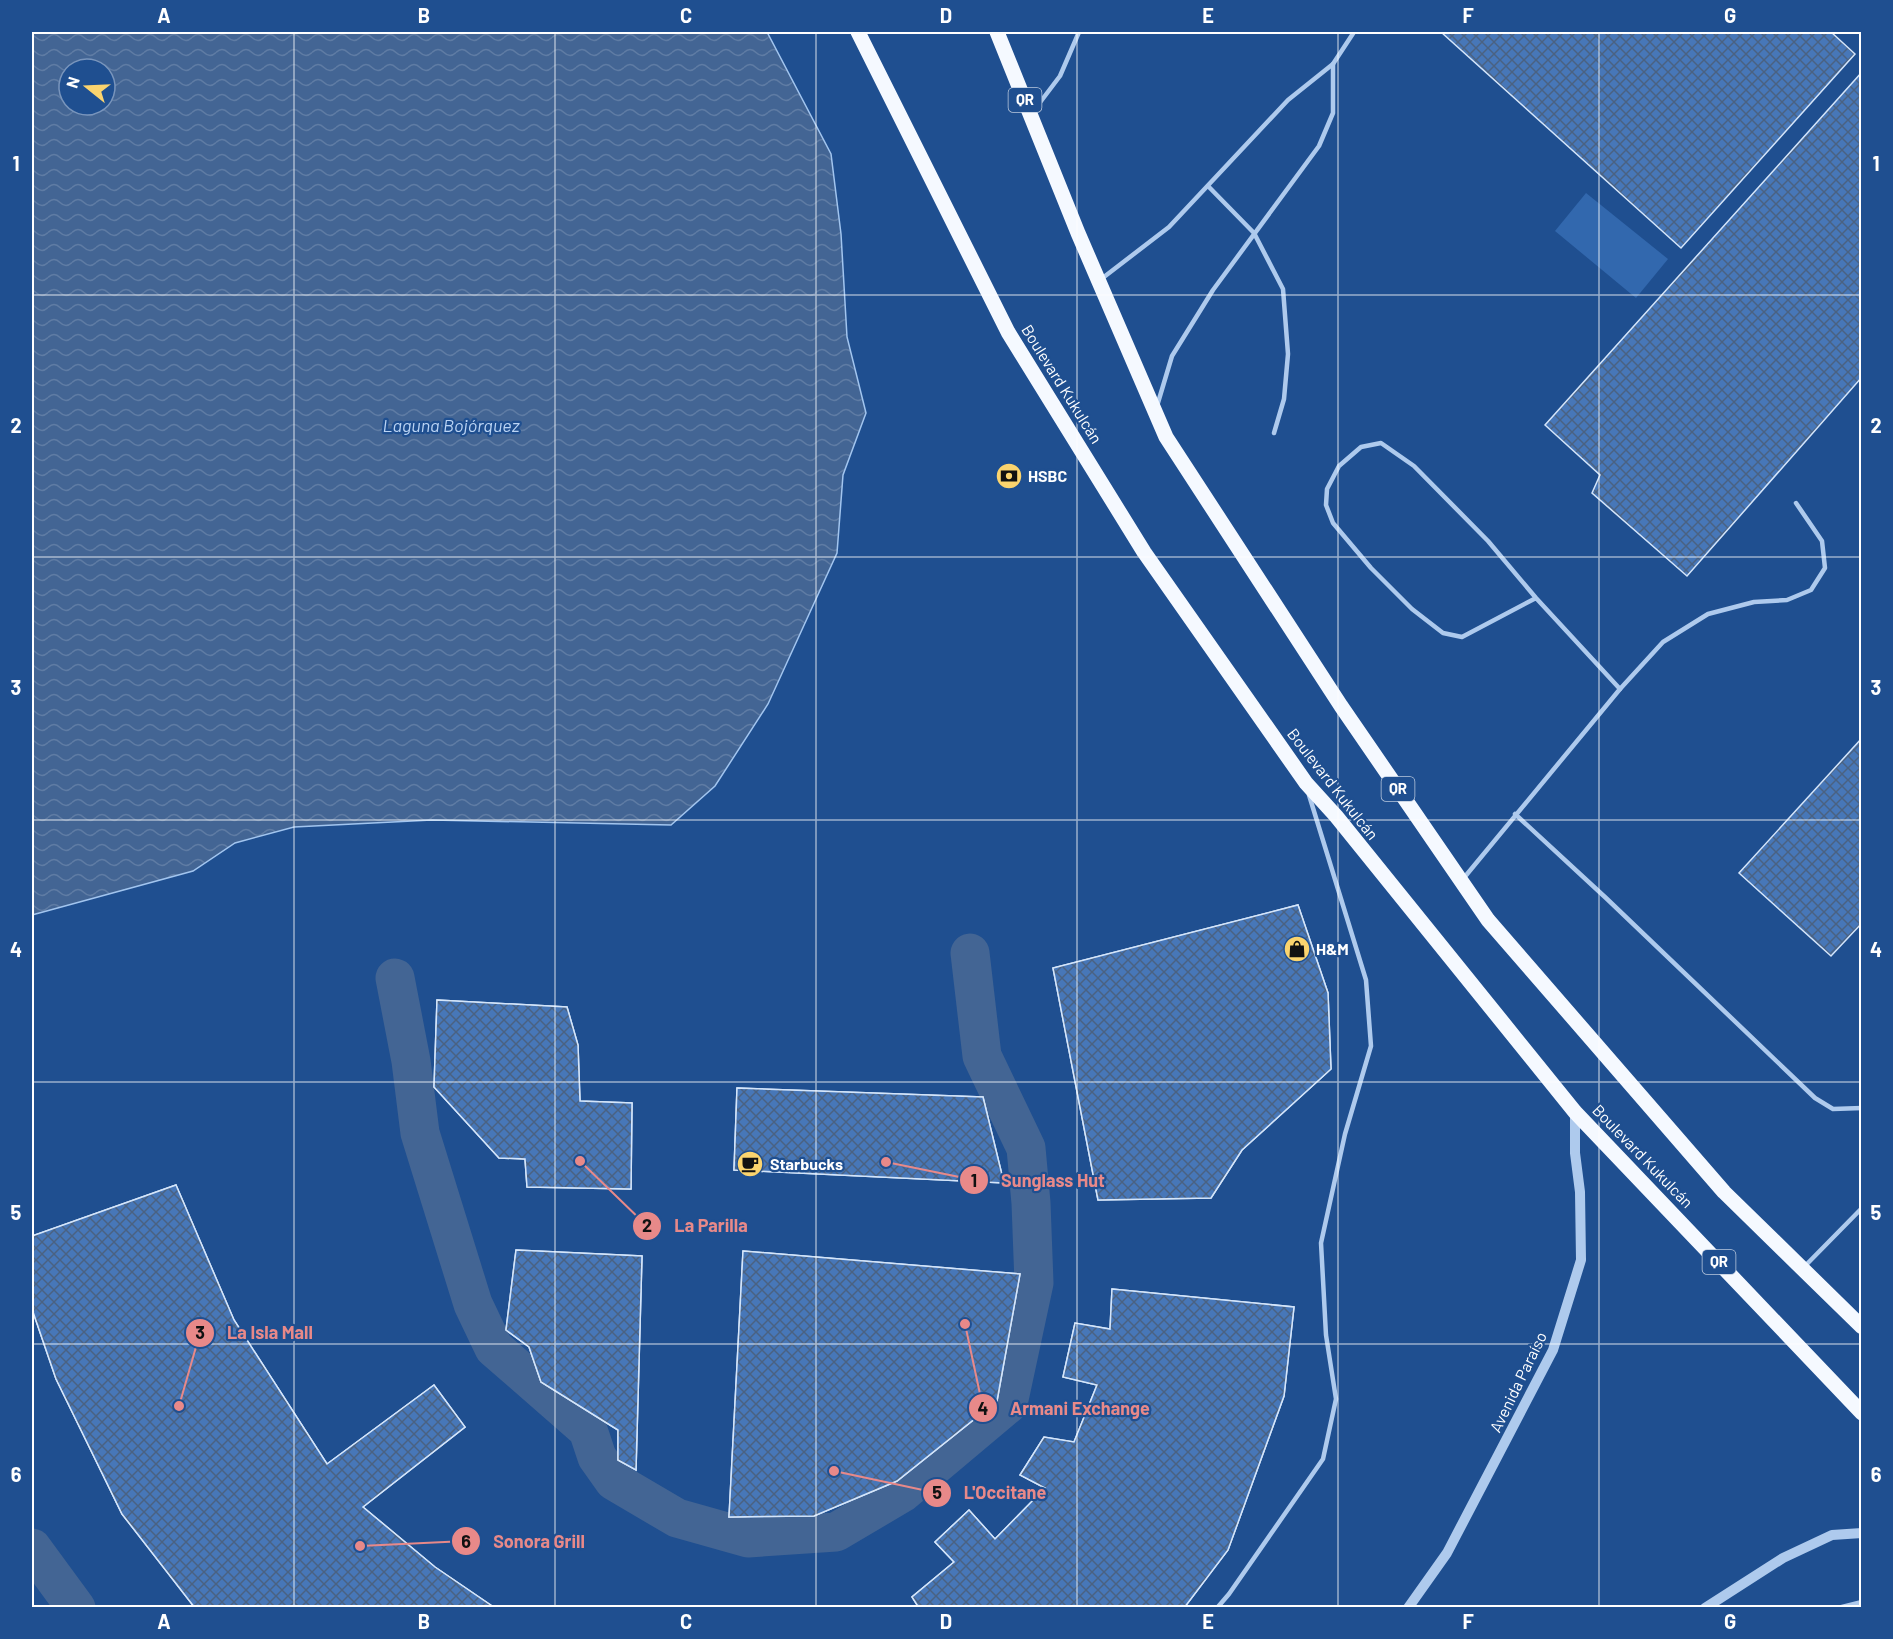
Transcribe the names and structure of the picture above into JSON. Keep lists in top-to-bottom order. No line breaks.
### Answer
{"streets":{"main road":["QR","Boulevard Kukulcán"],"street":["Avenida Paraíso"]},"crossings":[["Boulevard Kukulcán","Avenida Paraíso"]],"water":["Laguna Bojórquez"],"places":{"bank":["HSBC"],"shop":["H&M"],"other":["La Parilla","Sunglass Hut","Armani Exchange","La Isla Mall","L'Occitane","Sonora Grill"],"cafe":["Starbucks"]},"north":"left","grid":{"columns":["A","B","C","D","E","F","G"],"rows":["1","2","3","4","5","6"]}}
